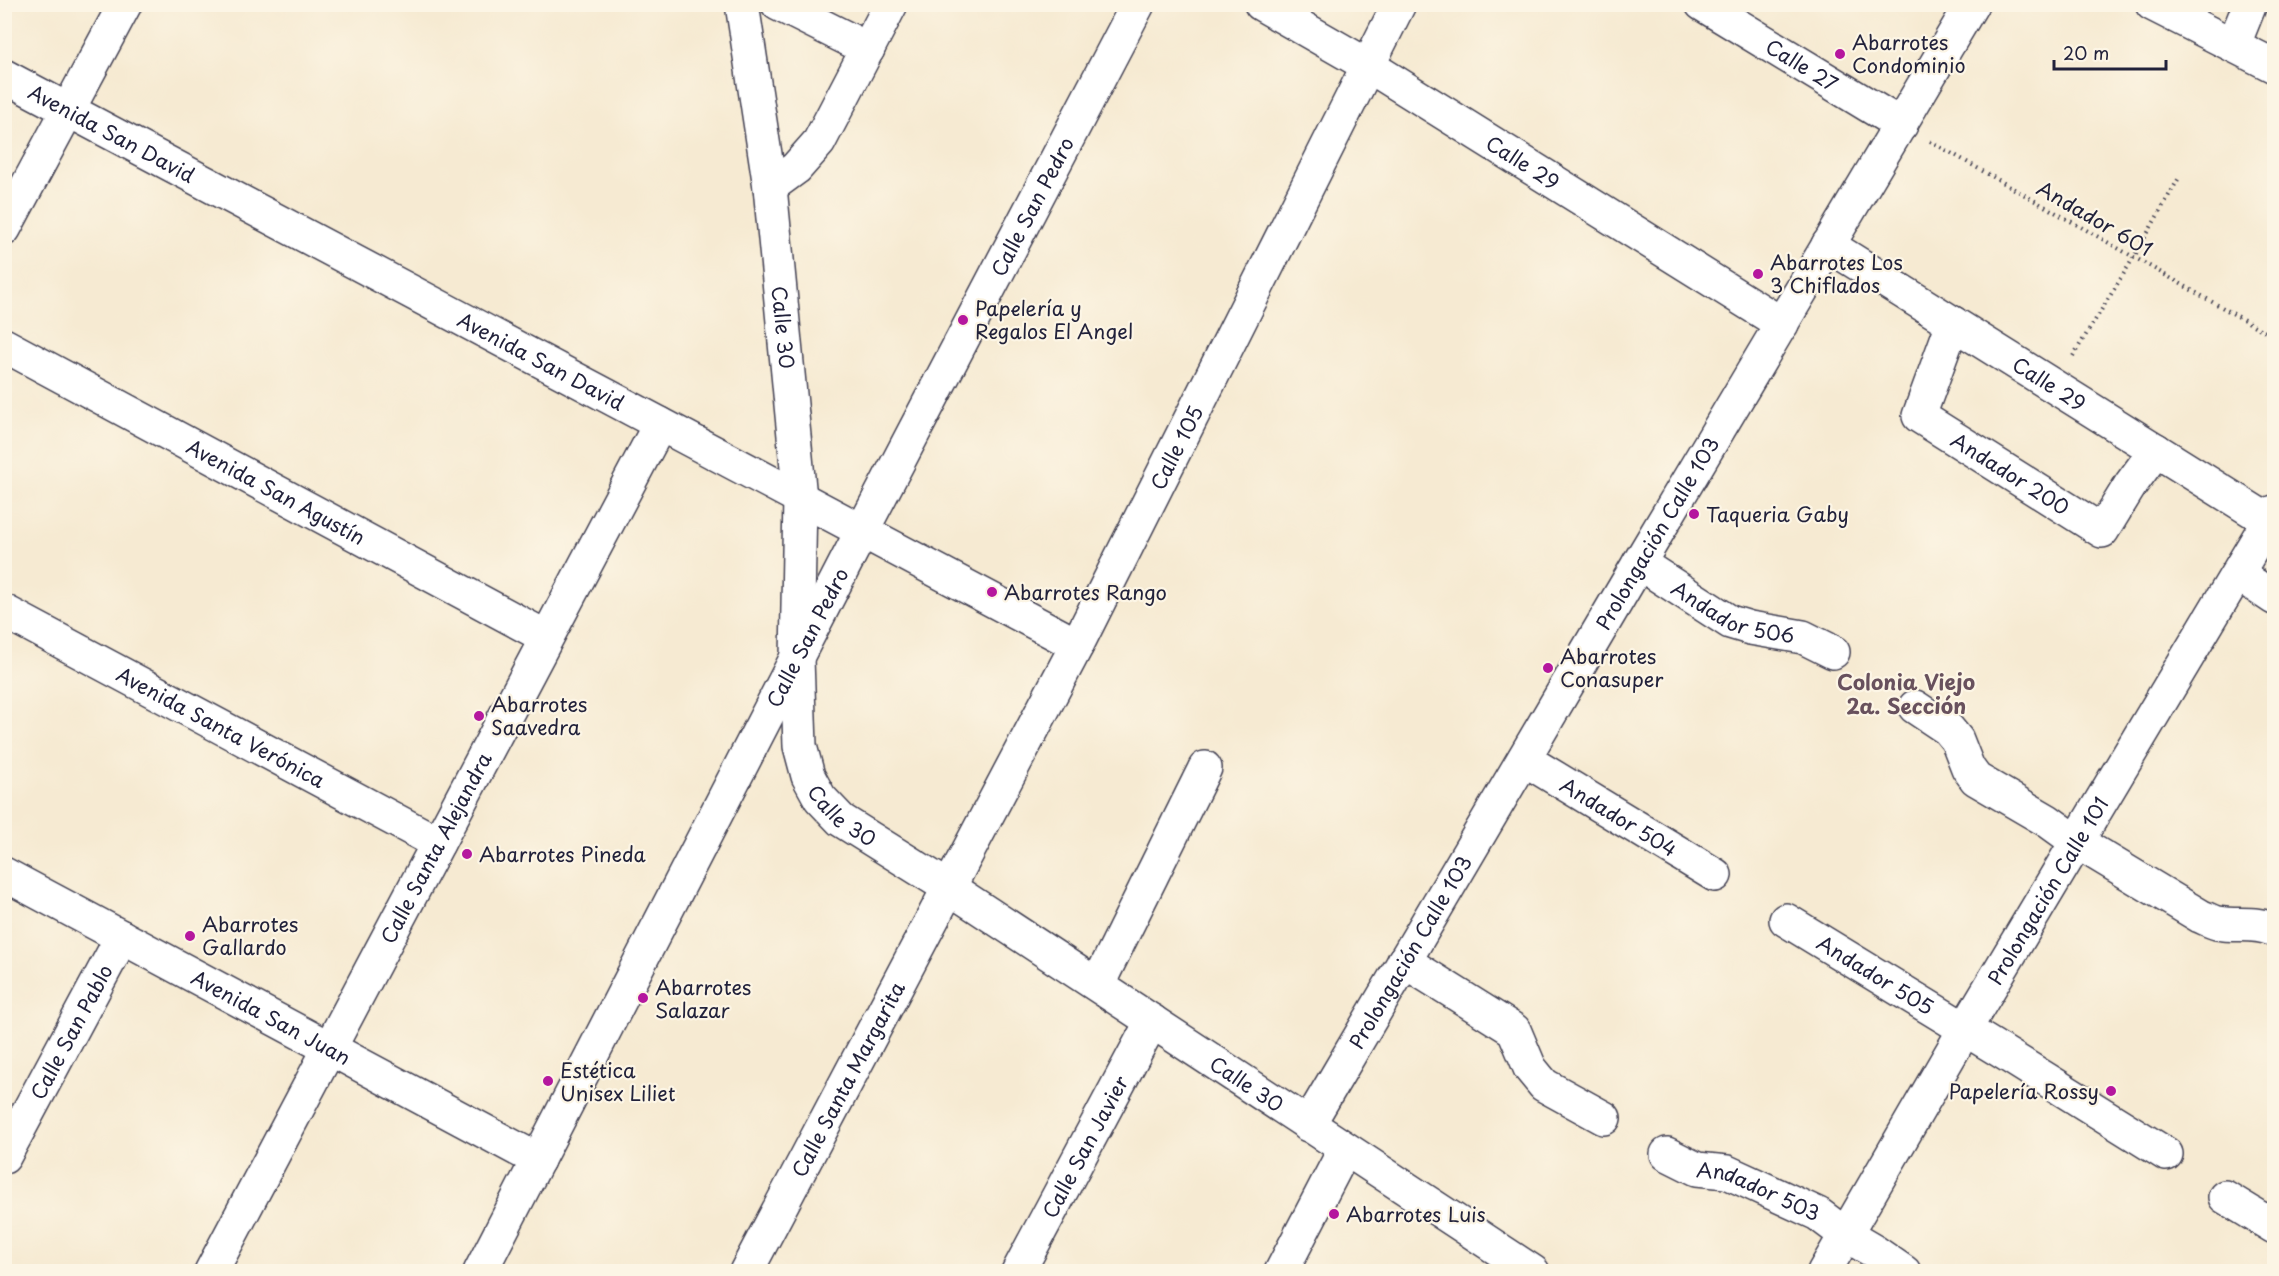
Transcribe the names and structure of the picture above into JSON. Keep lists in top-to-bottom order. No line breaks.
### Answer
{"streets":{"street":["Calle 27","Avenida San David","Calle 29","Calle San Pedro","Calle 30","Calle 105","Andador 200","Avenida San Agustín","Prolongación Calle 103","Andador 506","Avenida Santa Verónica","Andador 504","Calle Santa Alejandra","Prolongación Calle 101","Andador 505","Avenida San Juan","Calle San Pablo","Calle Santa Margarita","Calle San Javier","Andador 503"],"path":["Andador 601"]},"crossings":[["Calle 27","Andador 601"],["Calle 27","Prolongación Calle 103"],["Avenida San David","Calle San Pedro"],["Avenida San David","Calle 30"],["Avenida San David","Calle 105"],["Avenida San David","Calle Santa Alejandra"],["Calle 29","Calle 105"],["Calle 29","Andador 200"],["Calle 29","Prolongación Calle 103"],["Calle 29","Prolongación Calle 101"],["Calle San Pedro","Calle 30"],["Calle San Pedro","Avenida San Juan"],["Andador 601","Prolongación Calle 103"],["Calle 30","Calle 105"],["Calle 30","Prolongación Calle 103"],["Calle 30","Calle Santa Margarita"],["Calle 30","Calle San Javier"],["Calle 105","Calle Santa Margarita"],["Avenida San Agustín","Calle Santa Alejandra"],["Prolongación Calle 103","Andador 506"],["Prolongación Calle 103","Andador 504"],["Avenida Santa Verónica","Calle Santa Alejandra"],["Calle Santa Alejandra","Avenida San Juan"],["Prolongación Calle 101","Andador 505"],["Prolongación Calle 101","Andador 503"],["Avenida San Juan","Calle San Pablo"]],"districts":["Colonia Viejo 2a. Sección"],"places":["Abarrotes Condominio","Abarrotes Los 3 Chiflados","Papelería y Regalos El Angel","Taqueria Gaby","Abarrotes Rango","Abarrotes Conasuper","Abarrotes Saavedra","Abarrotes Pineda","Abarrotes Gallardo","Abarrotes Salazar","Estética Unisex Liliet","Papelería Rossy","Abarrotes Luis"],"scale_bar":"20 m"}
